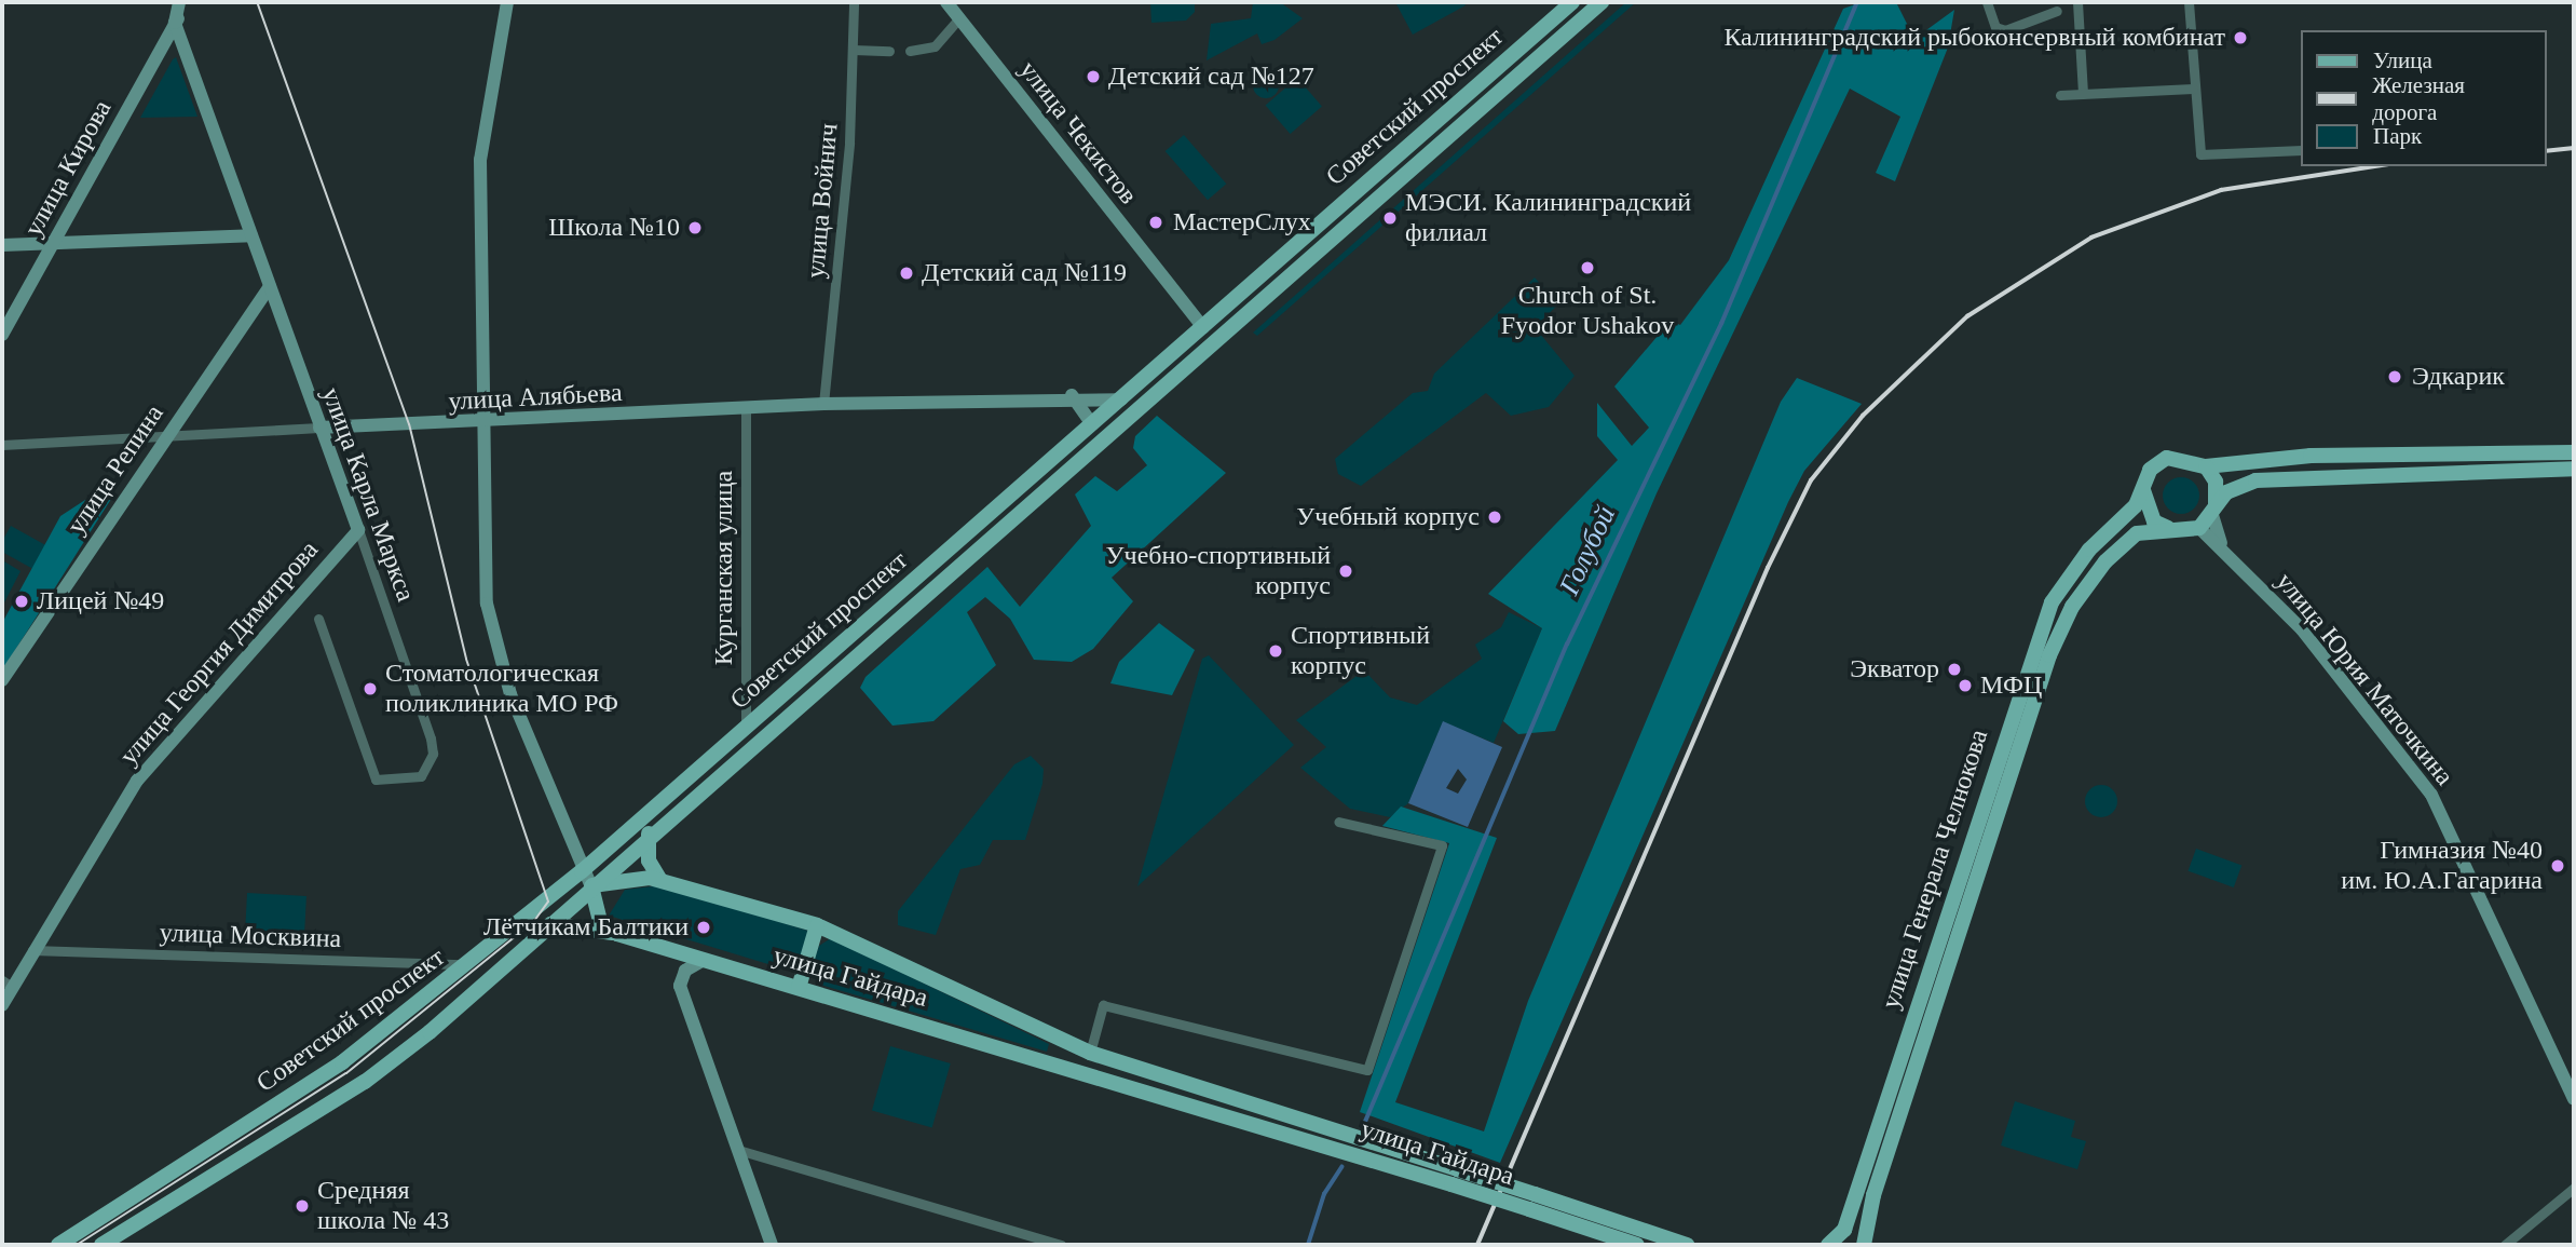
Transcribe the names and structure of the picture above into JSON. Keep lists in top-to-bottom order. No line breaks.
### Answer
{"streets":{"main road":["Советский проспект","улица Генерала Челнокова","улица Гайдара"],"street":["улица Чекистов","улица Кирова","улица Войнич","улица Алябьева","улица Репина","улица Карла Маркса","Курганская улица","улица Георгия Димитрова","улица Юрия Маточкина","улица Москвина"]},"crossings":[["Советский проспект","улица Чекистов"],["Советский проспект","улица Алябьева"],["Советский проспект","Курганская улица"],["Советский проспект","улица Москвина"],["Советский проспект","улица Гайдара"],["улица Кирова","улица Карла Маркса"],["улица Войнич","улица Алябьева"],["улица Алябьева","улица Репина"],["улица Алябьева","улица Карла Маркса"],["улица Алябьева","Курганская улица"],["улица Репина","улица Карла Маркса"],["улица Карла Маркса","улица Георгия Димитрова"],["улица Георгия Димитрова","улица Москвина"],["улица Юрия Маточкина","улица Генерала Челнокова"]],"water":["Голубой"],"places":["Калининградский рыбоконсервный комбинат","Детский сад №127","МЭСИ. Калининградский филиал","МастерСлух","Школа №10","Church of St. Fyodor Ushakov","Детский сад №119","Эдкарик","Учебный корпус","Учебно-спортивный корпус","Лицей №49","Спортивный корпус","Экватор","МФЦ","Стоматологическая поликлиника МО РФ","Гимназия №40 им. Ю.А.Гагарина","Лётчикам Балтики","Средняя школа № 43"],"legend":["Улица","Железная дорога","Парк"]}
